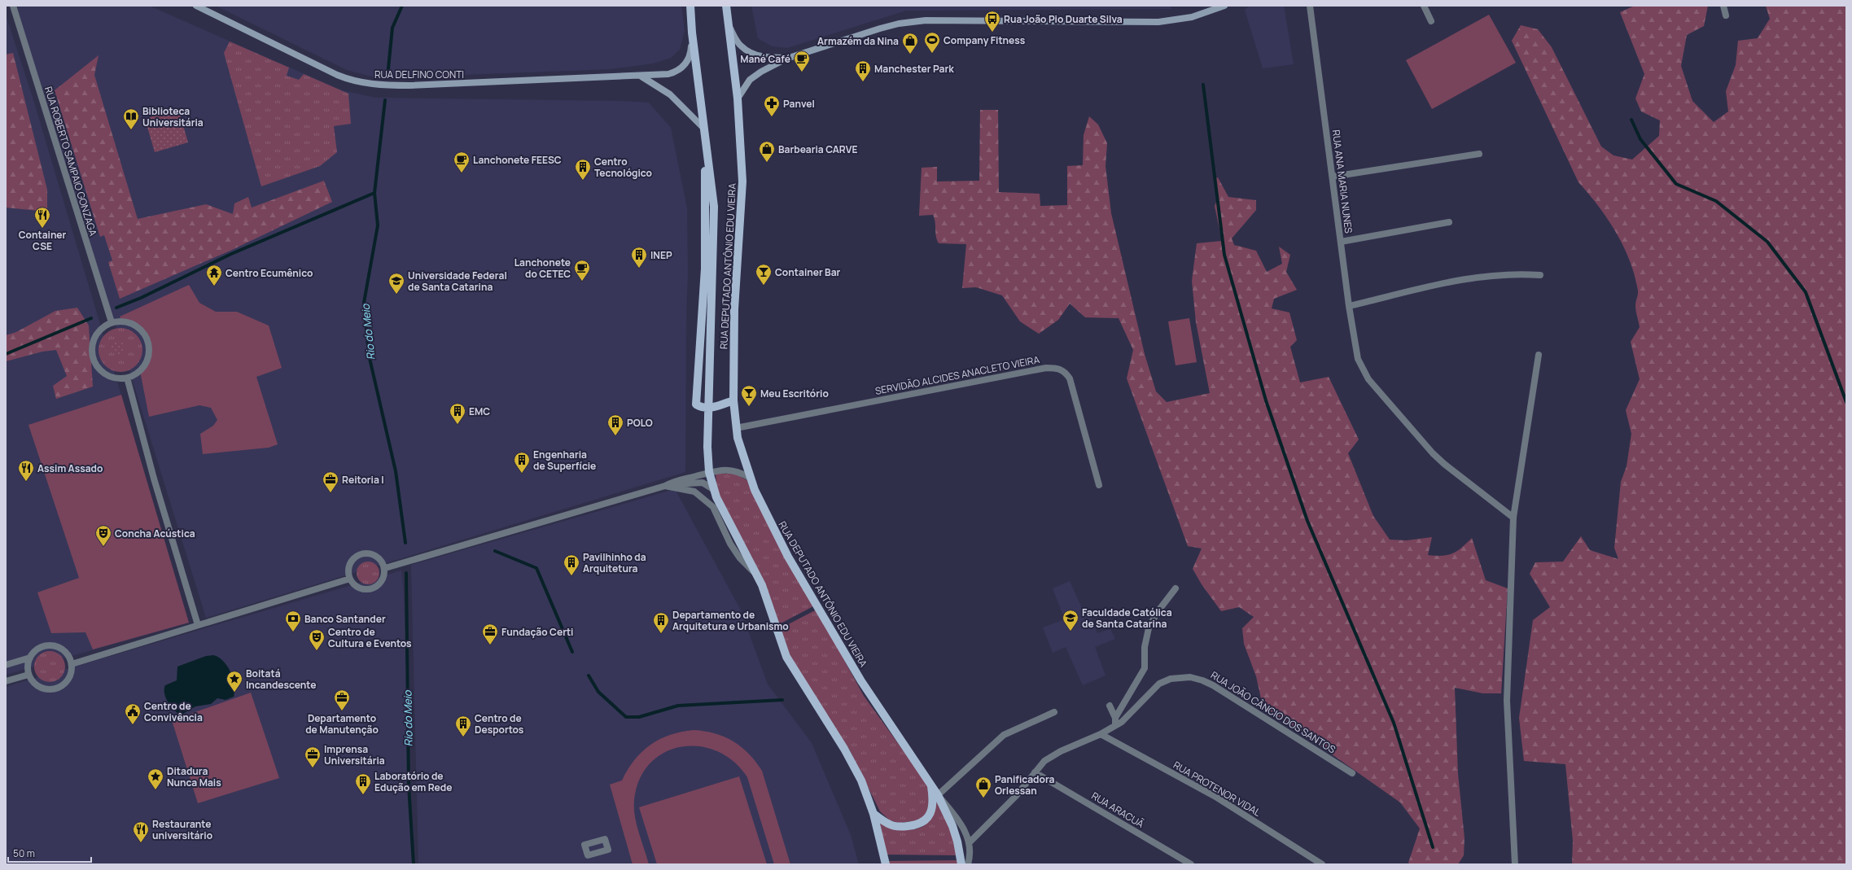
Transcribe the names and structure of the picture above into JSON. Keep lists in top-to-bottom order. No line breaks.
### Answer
{"streets":{"main road":["RUA DELFINO CONTI","RUA DEPUTADO ANTÔNIO EDU VIEIRA"],"street":["RUA ROBERTO SAMPAIO GONZAGA","RUA ANA MARIA NUNES","SERVIDÃO ALCIDES ANACLETO VIEIRA","RUA JOÃO CÂNCIO DOS SANTOS","RUA PROTENOR VIDAL","RUA ARACUÃ"]},"crossings":[["RUA DEPUTADO ANTÔNIO EDU VIEIRA","SERVIDÃO ALCIDES ANACLETO VIEIRA"],["RUA JOÃO CÂNCIO DOS SANTOS","RUA PROTENOR VIDAL"],["RUA JOÃO CÂNCIO DOS SANTOS","RUA ARACUÃ"]],"water":["Rio do Meio"],"places":{"bus stop":["Rua João Pio Duarte Silva"],"sports":["Company Fitness"],"shop":["Armazém da Nina","Barbearia CARVE","Panificadora Orlessan"],"cafe":["Mané Café","Lanchonete FEESC","Lanchonete do CETEC"],"building":["Manchester Park","Centro Tecnológico","INEP","EMC","POLO","Engenharia de Superfície","Pavilhinho da Arquitetura","Departamento de Arquitetura e Urbanismo","Centro de Desportos","Laboratório de Edução em Rede"],"pharmacy":["Panvel"],"library":["Biblioteca Universitária"],"restaurant":["Container CSE","Assim Assado","Restaurante universitário"],"bar":["Container Bar","Meu Escritório"],"temple":["Centro Ecumênico"],"school or university":["Universidade Federal de Santa Catarina","Faculdade Católica de Santa Catarina"],"office":["Reitoria I","Fundação Certi","Departamento de Manutenção","Imprensa Universitária"],"theatre":["Concha Acústica","Centro de Cultura e Eventos"],"bank":["Banco Santander"],"place":["Boitatá Incandescente","Ditadura Nunca Mais"],"public building":["Centro de Convivência"]},"scale_bar":"50 m"}
